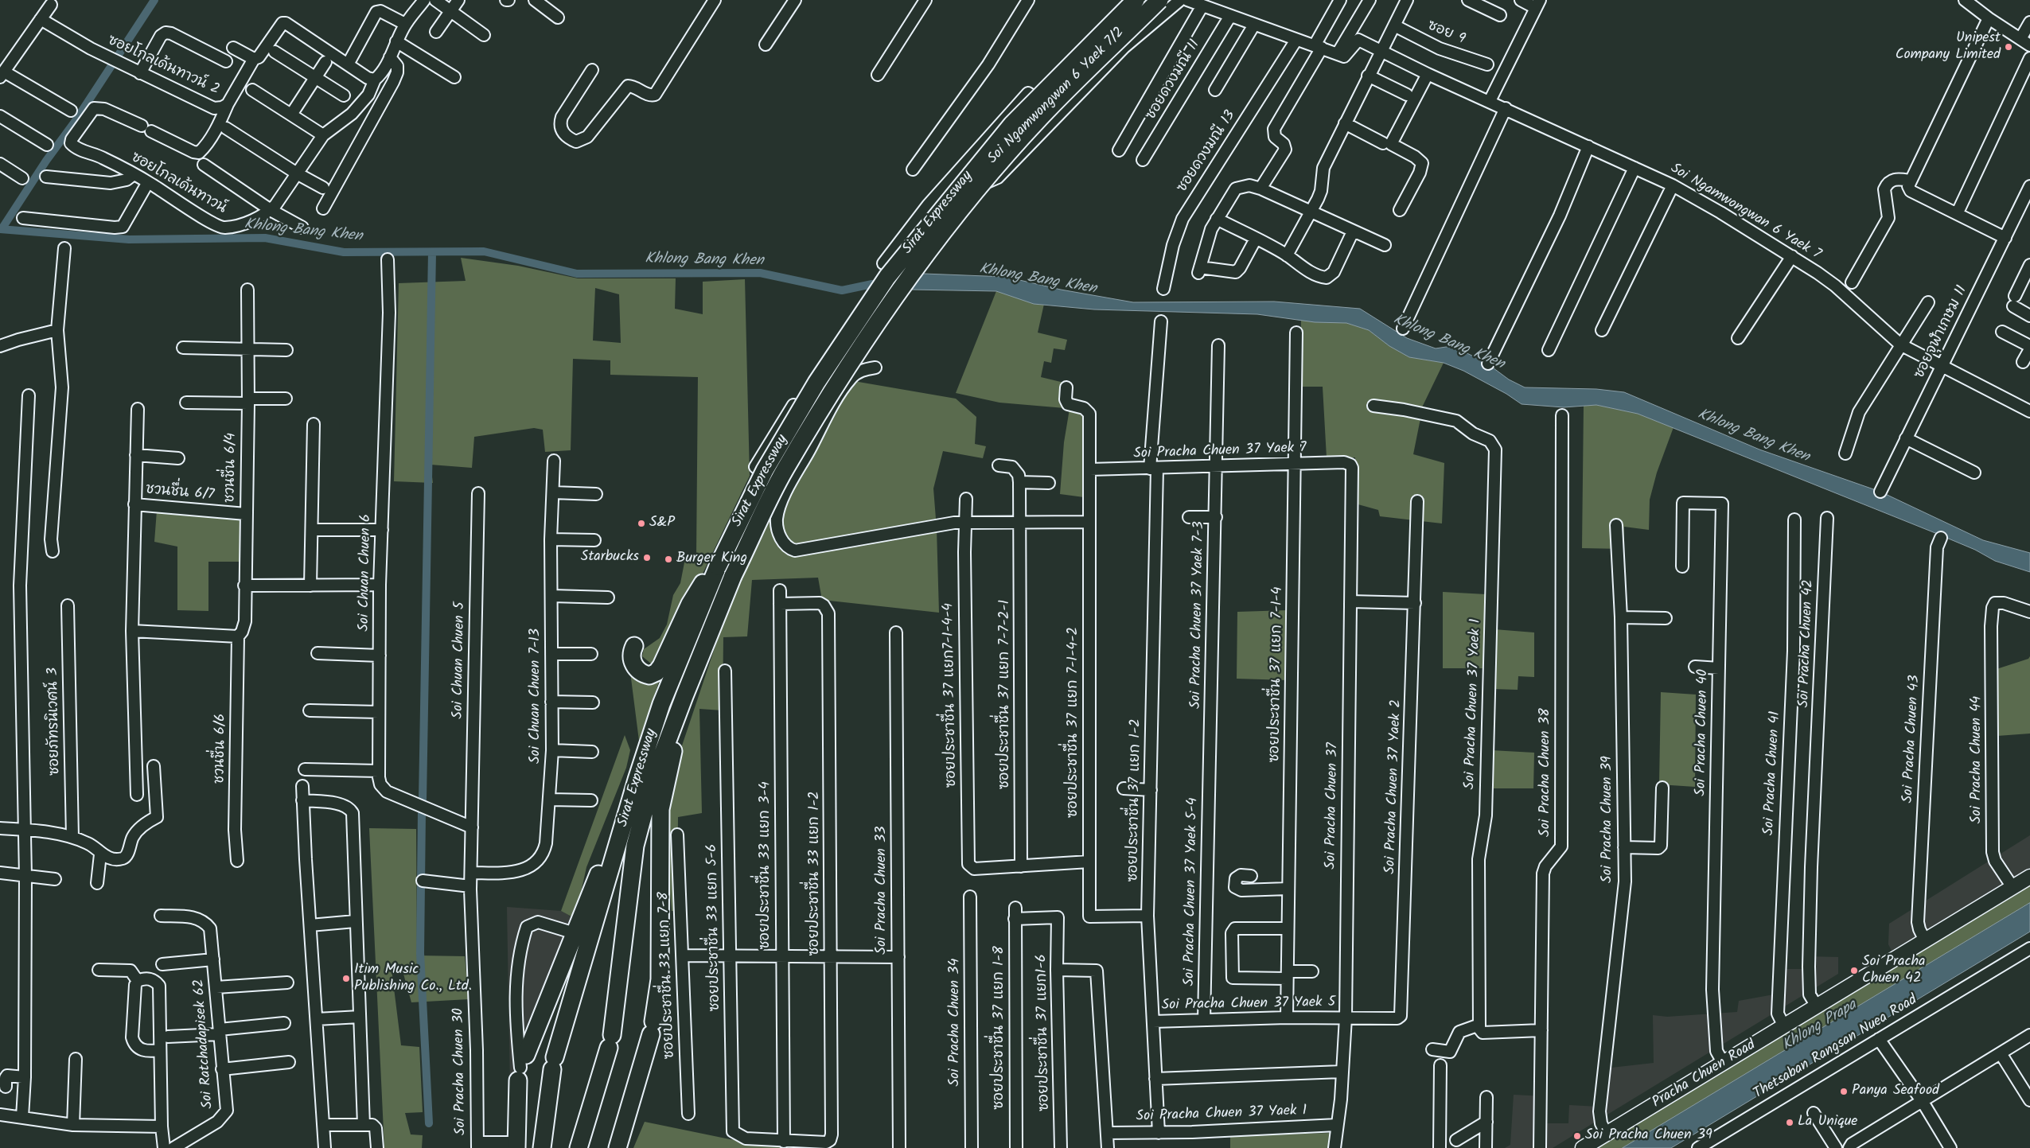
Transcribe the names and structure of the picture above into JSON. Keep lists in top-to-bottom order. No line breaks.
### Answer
{"streets":{"highway":["Sirat Expressway"],"main road":["Pracha Chuen Road"],"street":["ซอย 9","ซอยโกลเด้นทาวน์ 2","ซอยดวงมณี 11","Soi Ngamwongwan 6 Yaek 7/2","ซอยดวงมณี 13","ซอยโกลเด้นทาวน์","Soi Ngamwongwan 6 Yaek 7","ซอยจุฬาเกษม 11","Soi Pracha Chuen 37 Yaek 7","ชวนชื่น 6/4","ชวนชื่น 6/7","Soi Chuan Chuen 6","Soi Pracha Chuen 37 Yaek 7-3","Soi Pracha Chuen 42","Soi Chuan Chuen 5","ซอยประชาชื่น 37 แยก 7-1-4","ซอยประชาชื่น 37 แยก 7-7-2-1","ซอยประชาชื่น 37 แยก7-1-4-4","Soi Chuan Chuen 7-13","Soi Pracha Chuen 37 Yaek 1","ซอยภัทรนิเวศน์ 3","ซอยประชาชื่น 37 แยก 7-1-4-2","Soi Pracha Chuen 40","Soi Pracha Chuen 43","ชวนชื่น 6/6","Soi Pracha Chuen 44","Soi Pracha Chuen 38","Soi Pracha Chuen 41","Soi Pracha Chuen 37 Yaek 2","ซอยประชาชื่น 37 แยก 1-2","Soi Pracha Chuen 37","Soi Pracha Chuen 39","ซอยประชาชื่น 33 แยก 3-4","ซอยประชาชื่น 33 แยก 1-2","Soi Pracha Chuen 33","Soi Pracha Chuen 37 Yaek 5-4","ซอยประชาชื่น 33 แยก 5-6","ซอยประชาชื่น 33 แยก 7-8","Soi Pracha Chuen 37 Yaek 5","Soi Pracha Chuen 34","ซอยประชาชื่น 37 แยก 1-8","ซอยประชาชื่น 37 แยก1-6","Soi Ratchadapisek 62","Thetsaban Rangsan Nuea Road","Soi Pracha Chuen 30"]},"crossings":[["ซอยโกลเด้นทาวน์ 2","ซอยโกลเด้นทาวน์"],["Soi Ngamwongwan 6 Yaek 7","ซอยจุฬาเกษม 11"],["Soi Pracha Chuen 37 Yaek 7","Soi Pracha Chuen 37 Yaek 7-3"],["Soi Pracha Chuen 37 Yaek 7","ซอยประชาชื่น 37 แยก 7-1-4"],["Soi Pracha Chuen 37 Yaek 7","ซอยประชาชื่น 37 แยก 7-1-4-2"],["Soi Pracha Chuen 37 Yaek 7","ซอยประชาชื่น 37 แยก 1-2"],["Soi Pracha Chuen 37 Yaek 7","Soi Pracha Chuen 37"],["ชวนชื่น 6/4","ชวนชื่น 6/7"],["ชวนชื่น 6/4","ชวนชื่น 6/6"],["Soi Chuan Chuen 6","Soi Chuan Chuen 5"],["Soi Chuan Chuen 6","Soi Pracha Chuen 30"],["Soi Pracha Chuen 37 Yaek 7-3","Soi Pracha Chuen 37 Yaek 5-4"],["Soi Pracha Chuen 42","Pracha Chuen Road"],["Soi Chuan Chuen 5","Soi Pracha Chuen 30"],["ซอยประชาชื่น 37 แยก 7-1-4","Soi Pracha Chuen 37 Yaek 5"],["ซอยประชาชื่น 37 แยก 7-7-2-1","ซอยประชาชื่น 37 แยก7-1-4-4"],["Soi Chuan Chuen 7-13","Soi Pracha Chuen 30"],["Soi Pracha Chuen 37 Yaek 1","ซอยประชาชื่น 37 แยก 1-2"],["Soi Pracha Chuen 37 Yaek 1","Soi Pracha Chuen 37"],["ซอยประชาชื่น 37 แยก 7-1-4-2","ซอยประชาชื่น 37 แยก 1-2"],["Soi Pracha Chuen 40","Pracha Chuen Road"],["Soi Pracha Chuen 43","Pracha Chuen Road"],["Soi Pracha Chuen 44","Pracha Chuen Road"],["Soi Pracha Chuen 41","Pracha Chuen Road"],["Soi Pracha Chuen 37 Yaek 2","Soi Pracha Chuen 37"],["Soi Pracha Chuen 37 Yaek 2","Soi Pracha Chuen 37 Yaek 5"],["ซอยประชาชื่น 37 แยก 1-2","Soi Pracha Chuen 37 Yaek 5"],["Soi Pracha Chuen 37","Soi Pracha Chuen 37 Yaek 5"],["Soi Pracha Chuen 39","Pracha Chuen Road"],["ซอยประชาชื่น 33 แยก 3-4","ซอยประชาชื่น 33 แยก 1-2"],["ซอยประชาชื่น 33 แยก 3-4","ซอยประชาชื่น 33 แยก 5-6"],["ซอยประชาชื่น 33 แยก 1-2","ซอยประชาชื่น 33 แยก 5-6"],["Soi Pracha Chuen 37 Yaek 5-4","Soi Pracha Chuen 37 Yaek 5"],["ซอยประชาชื่น 37 แยก 1-8","ซอยประชาชื่น 37 แยก1-6"]],"water":["Khlong Bang Khen","Khlong Prapa"],"places":["Unipest Company Limited","S&P","Starbucks","Burger King","Soi Pracha Chuen 42","Itim Music Publishing Co., Ltd.","Panya Seafood","La Unique","Soi Pracha Chuen 39"]}
